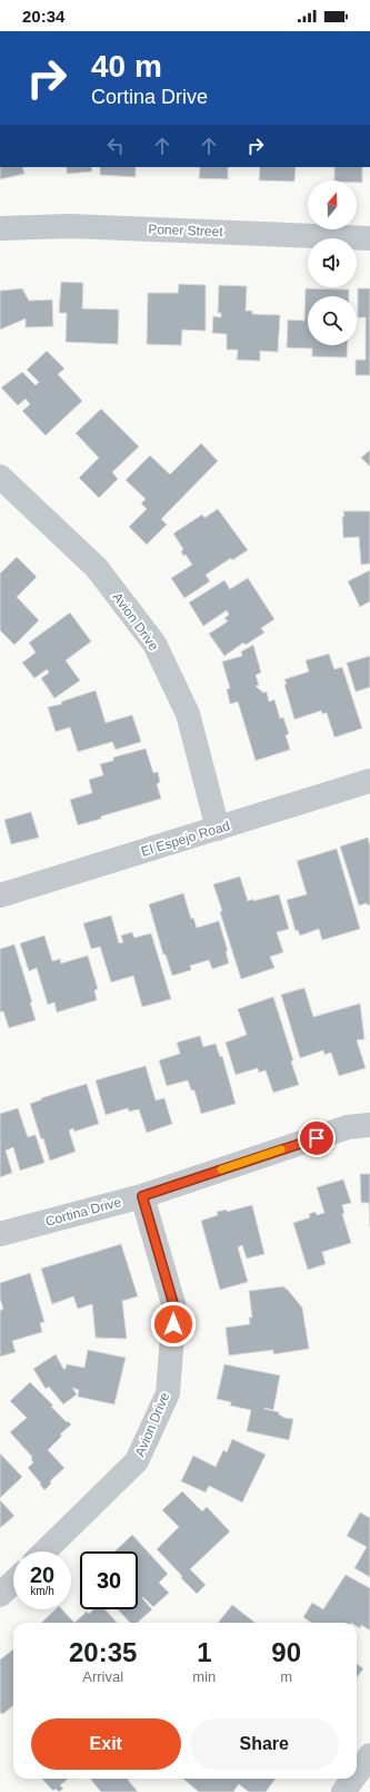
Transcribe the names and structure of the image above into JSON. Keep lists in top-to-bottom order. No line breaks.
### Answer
{"streets":{"street":["Poner Street","Avion Drive","El Espejo Road","Cortina Drive"]},"crossings":[["Avion Drive","El Espejo Road"],["Avion Drive","Cortina Drive"]],"north":"top","page":{"status":"20:34","turn":["40 m","Cortina Drive"],"speed":"20 km/h","limit":"30","eta":["20:35","Arrival","1","min","90","m"],"buttons":["Exit","Share"]}}
